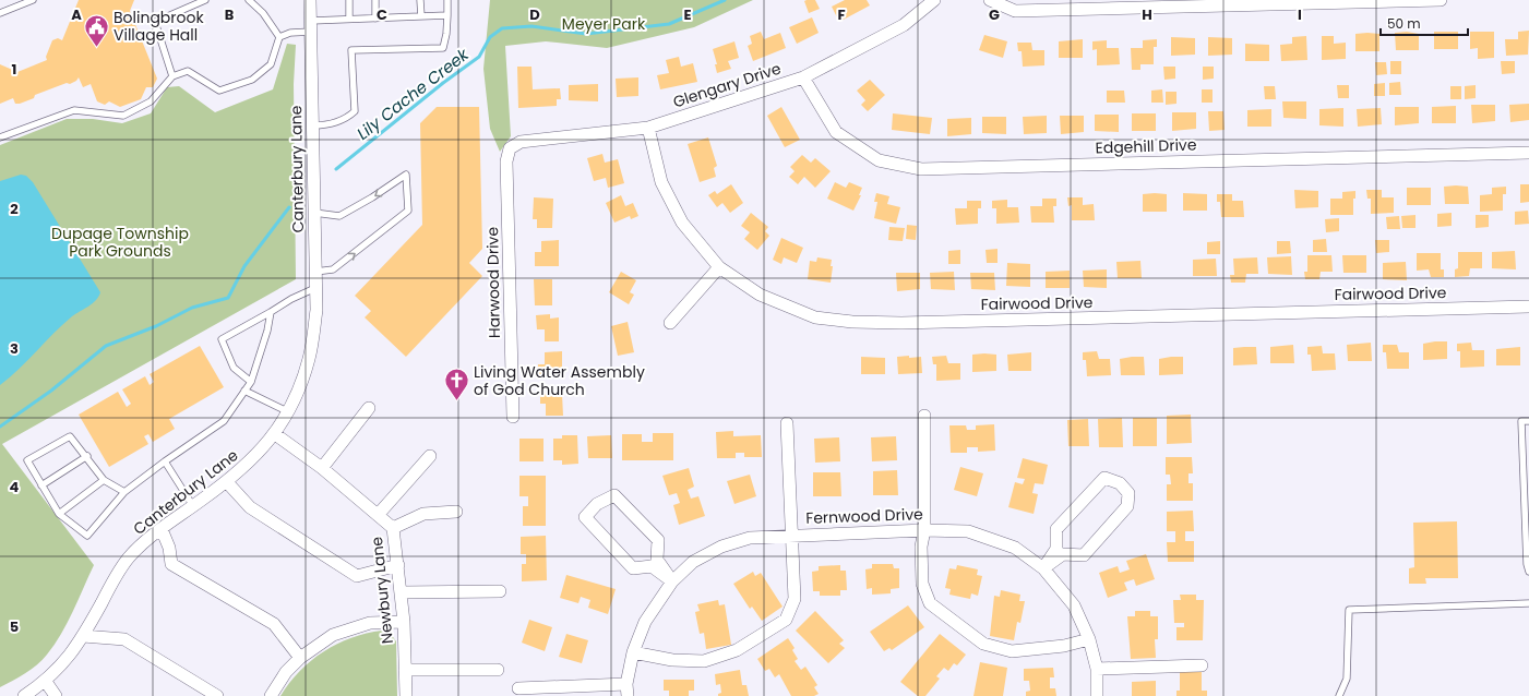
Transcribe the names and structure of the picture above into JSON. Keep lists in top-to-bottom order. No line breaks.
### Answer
{"streets":{"street":["Glengary Drive","Edgehill Drive","Canterbury Lane","Harwood Drive","Fairwood Drive","Fernwood Drive","Newbury Lane"]},"crossings":[["Glengary Drive","Edgehill Drive"],["Glengary Drive","Harwood Drive"],["Glengary Drive","Fairwood Drive"],["Canterbury Lane","Newbury Lane"]],"water":["Lily Cache Creek"],"parks":["Meyer Park","Dupage Township Park Grounds"],"places":{"public building":["Bolingbrook Village Hall"],"church":["Living Water Assembly of God Church"]},"scale_bar":"50 m","grid":{"columns":["A","B","C","D","E","F","G","H","I"],"rows":["1","2","3","4","5"]}}
